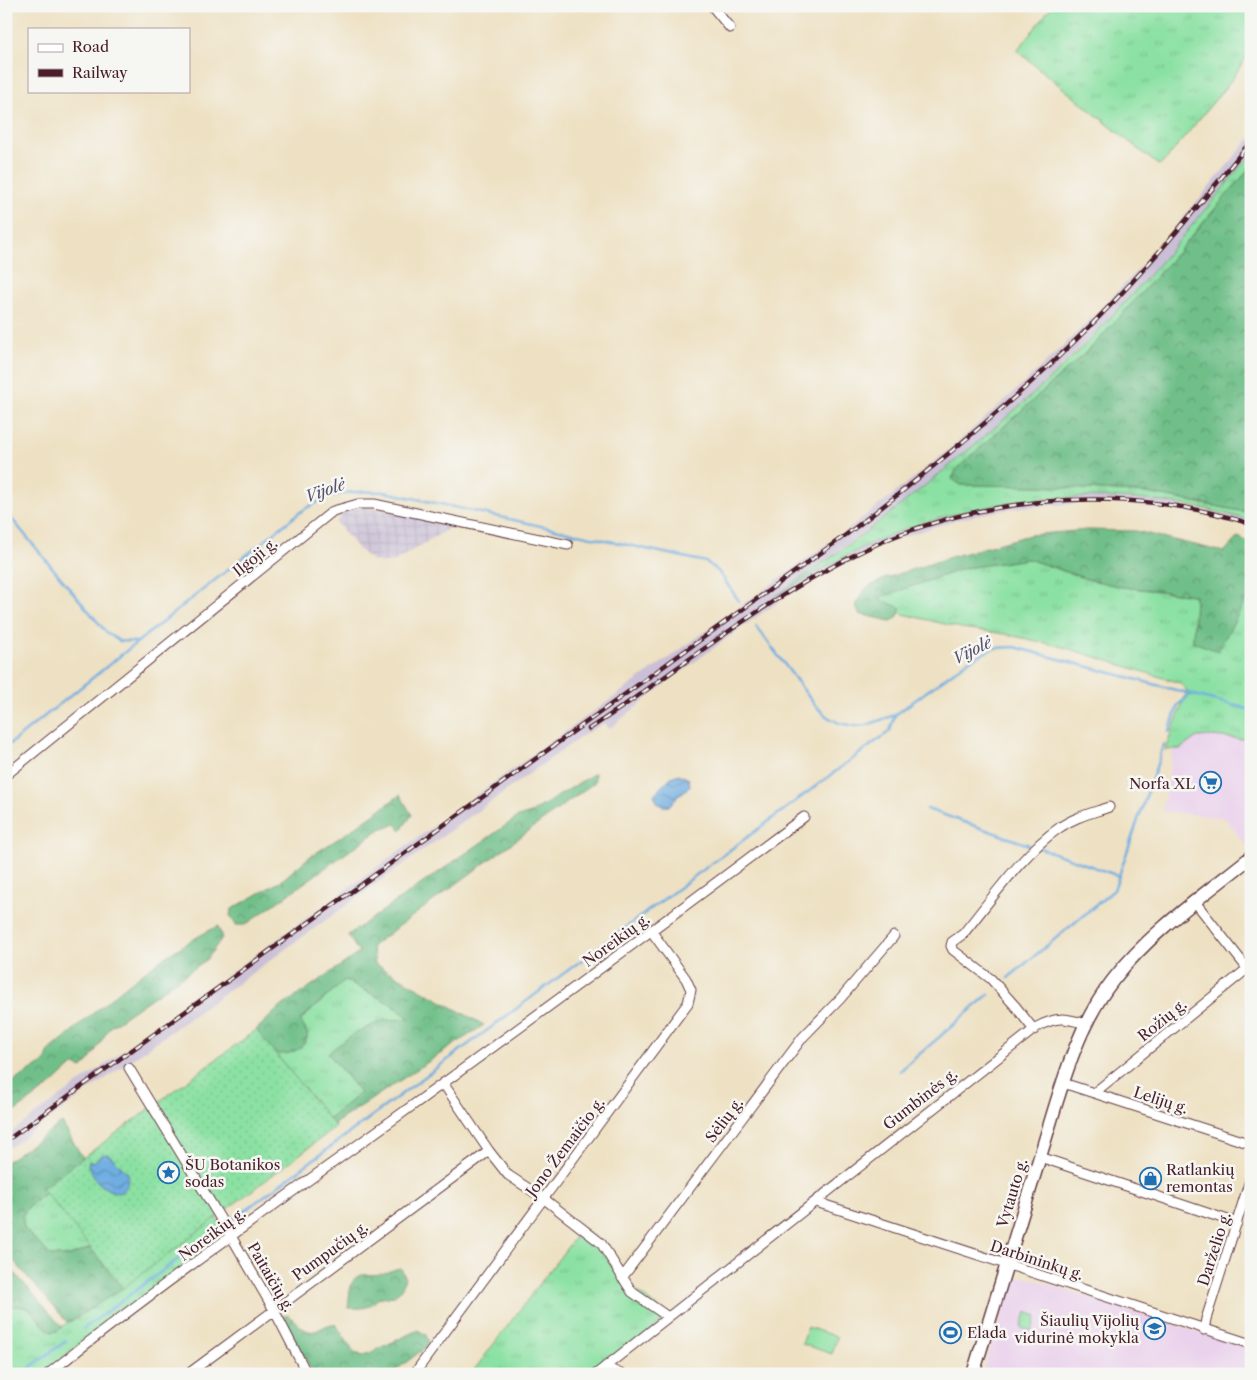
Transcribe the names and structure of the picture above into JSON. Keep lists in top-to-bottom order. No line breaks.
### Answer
{"streets":{"main road":["Vytauto g."],"street":["Ilgoji g.","Noreikių g.","Rožių g.","Gumbinės g.","Lelijų g.","Sėlių g.","Jono Žemaičio g.","Darželio g.","Pumpučių g.","Darbininkų g.","Paitaičių g."]},"crossings":[["Noreikių g.","Jono Žemaičio g."],["Noreikių g.","Paitaičių g."],["Rožių g.","Lelijų g."],["Gumbinės g.","Vytauto g."],["Gumbinės g.","Darbininkų g."],["Lelijų g.","Vytauto g."],["Vytauto g.","Darbininkų g."],["Darželio g.","Darbininkų g."],["Pumpučių g.","Paitaičių g."]],"water":["Vijolė"],"places":{"supermarket":["Norfa XL"],"place":["ŠU Botanikos sodas"],"shop":["Ratlankių remontas"],"school or university":["Šiaulių Vijolių vidurinė mokykla"],"sports":["Elada"]},"legend":["Road","Railway"]}
